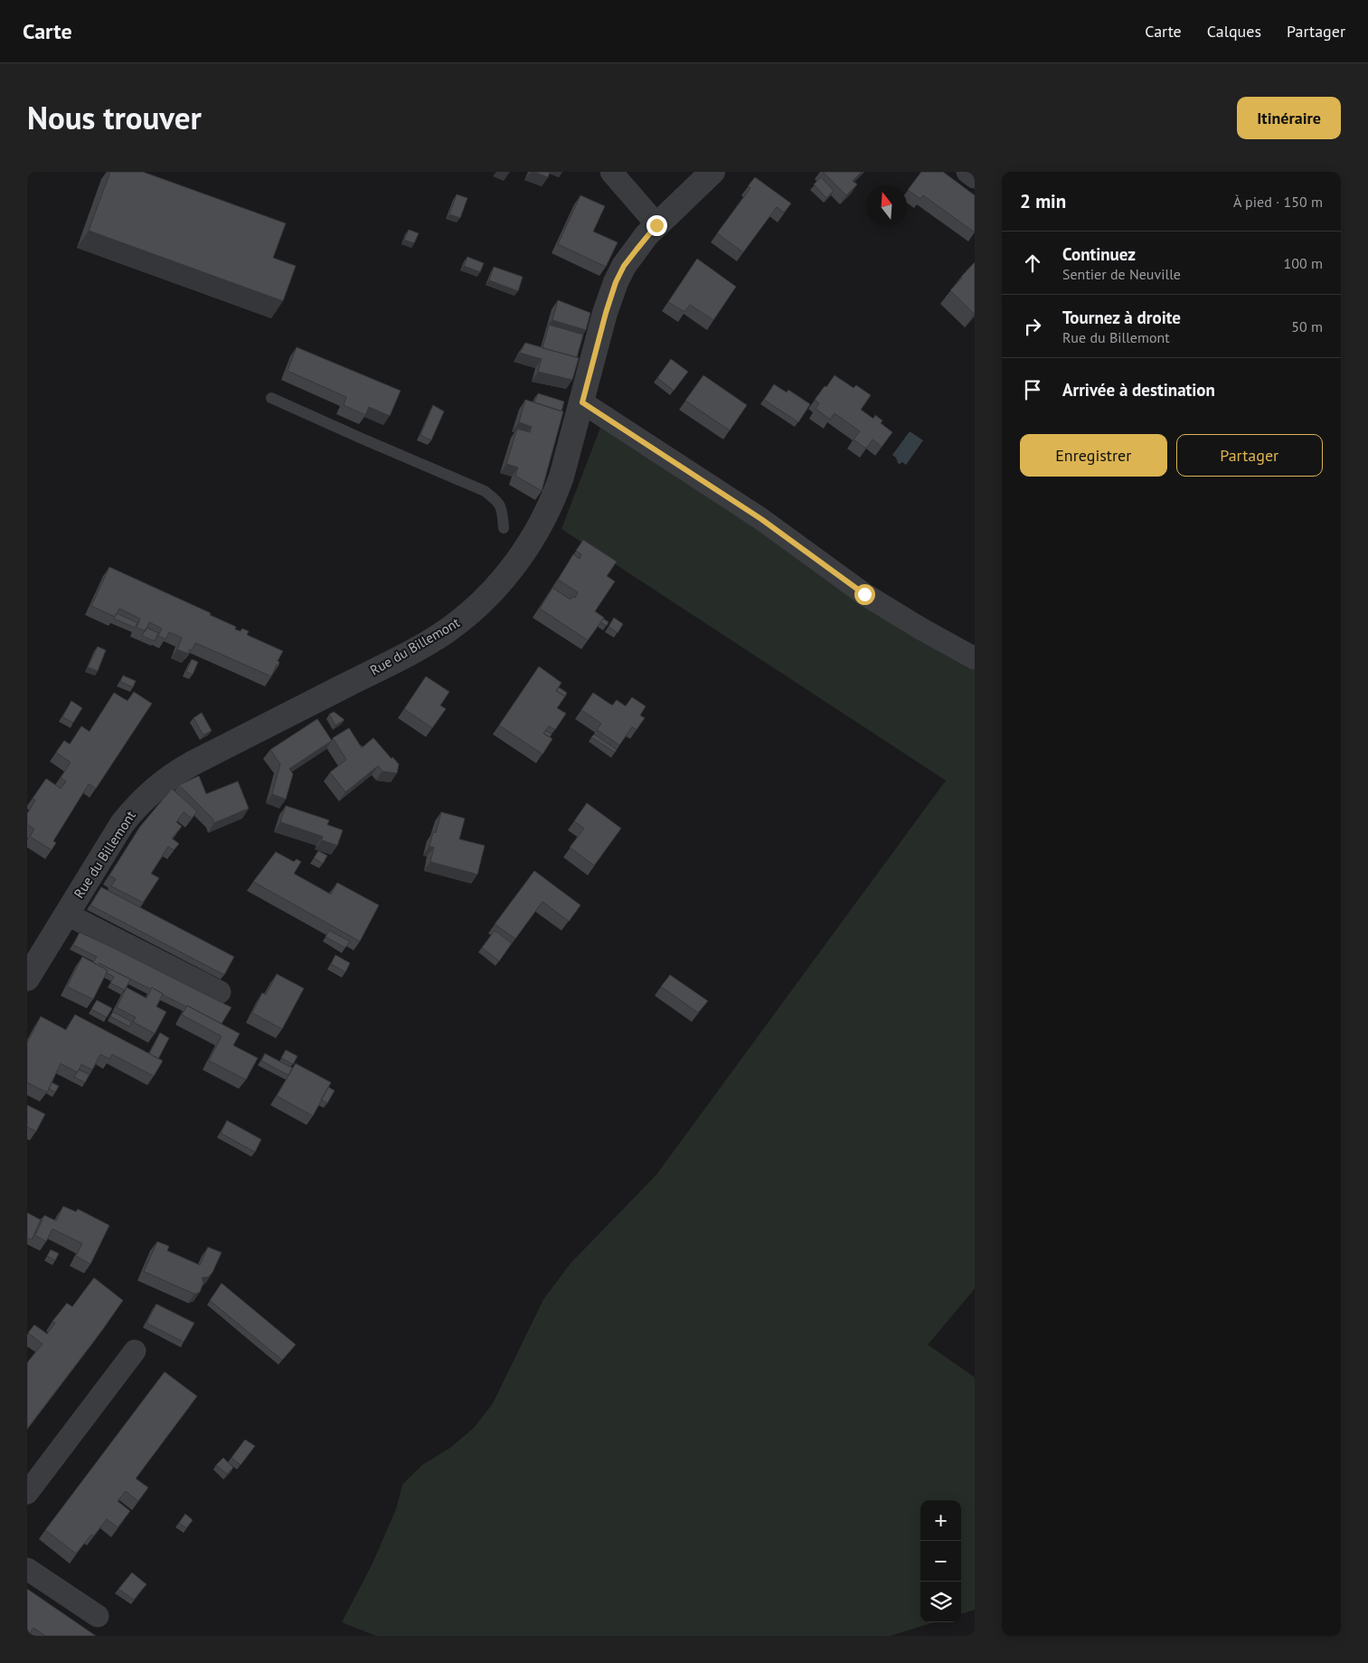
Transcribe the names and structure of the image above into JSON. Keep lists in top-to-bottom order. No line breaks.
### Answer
{"streets":{"street":["Rue du Billemont"]},"north":"top","page":{"header":"Carte","nav":["Carte","Calques","Partager"],"title":"Nous trouver","buttons":["Itinéraire",["Enregistrer","Partager"]],"heading":["2 min","À pied · 150 m"],"list":[["Continuez","Sentier de Neuville","100 m"],["Tournez à droite","Rue du Billemont","50 m"],"Arrivée à destination"],"map_buttons":["+","−"]}}
